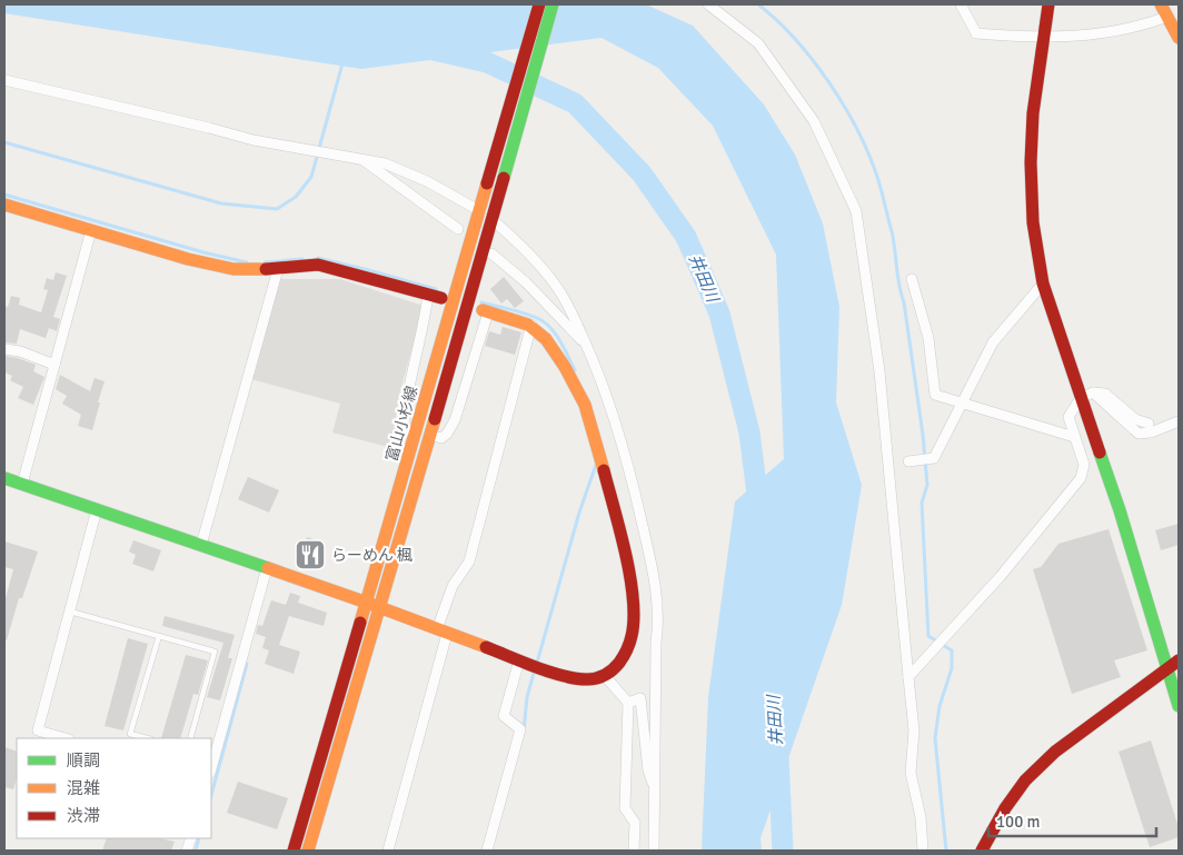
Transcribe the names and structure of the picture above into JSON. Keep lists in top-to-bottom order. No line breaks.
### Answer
{"streets":{"street":["富山小杉線"]},"water":["井田川"],"places":{"restaurant":["らーめん 楓"]},"legend":["順調","混雑","渋滞"],"scale_bar":"100 m"}
